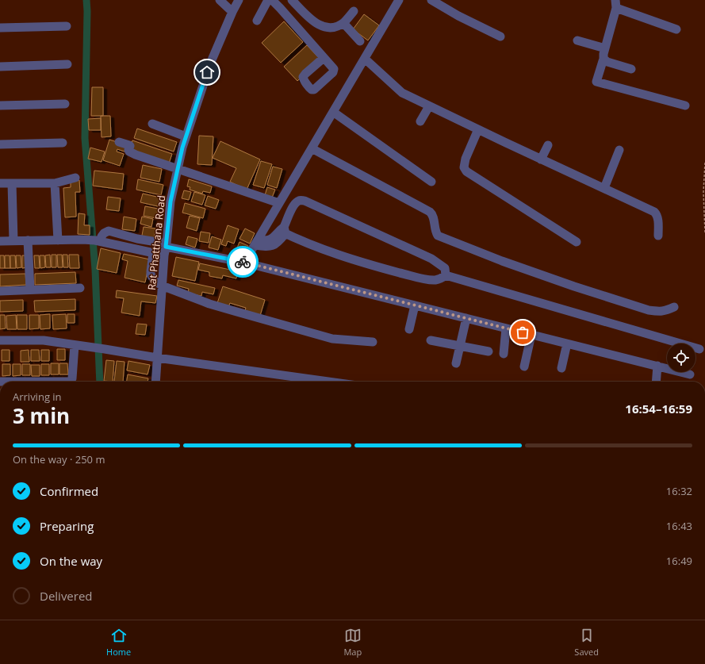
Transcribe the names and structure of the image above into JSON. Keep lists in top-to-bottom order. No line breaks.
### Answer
{"streets":{"street":["Rat Phatthana Road"]},"page":{"heading":["3 min","Arriving in","16:54–16:59"],"bar":"On the way · 250 m","list":[["Confirmed","16:32"],["Preparing","16:43"],["On the way","16:49"],"Delivered"],"tabs":["Home","Map","Saved"]}}
